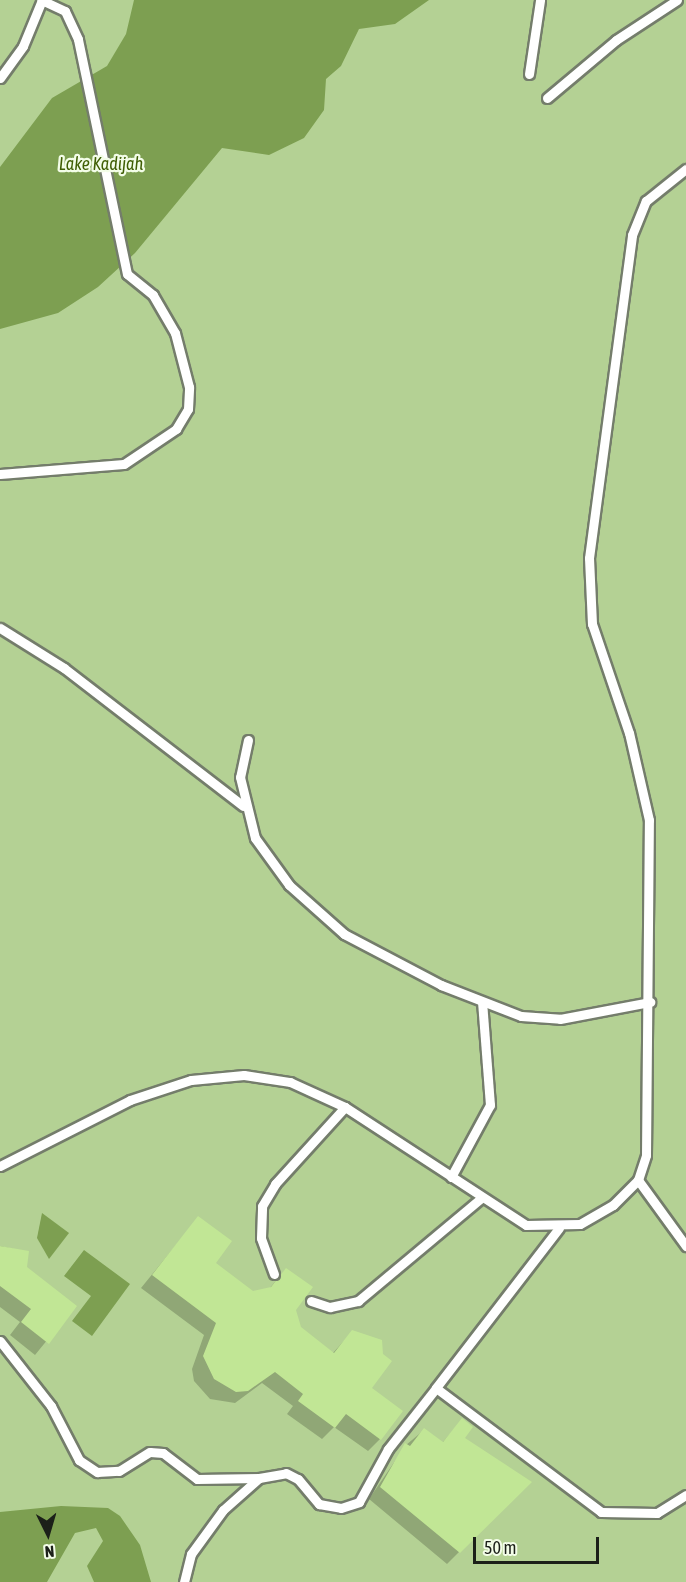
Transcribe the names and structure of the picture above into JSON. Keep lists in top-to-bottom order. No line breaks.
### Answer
{"water":["Lake Kadijah"],"scale_bar":"50 m","north":"bottom"}
